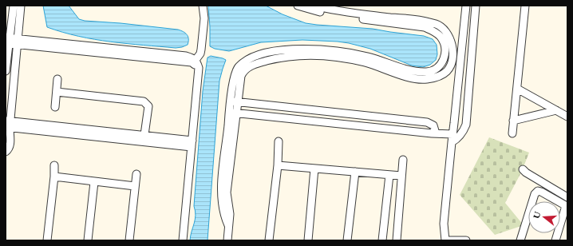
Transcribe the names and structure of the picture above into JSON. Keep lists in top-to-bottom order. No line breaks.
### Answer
{"north":"left"}
